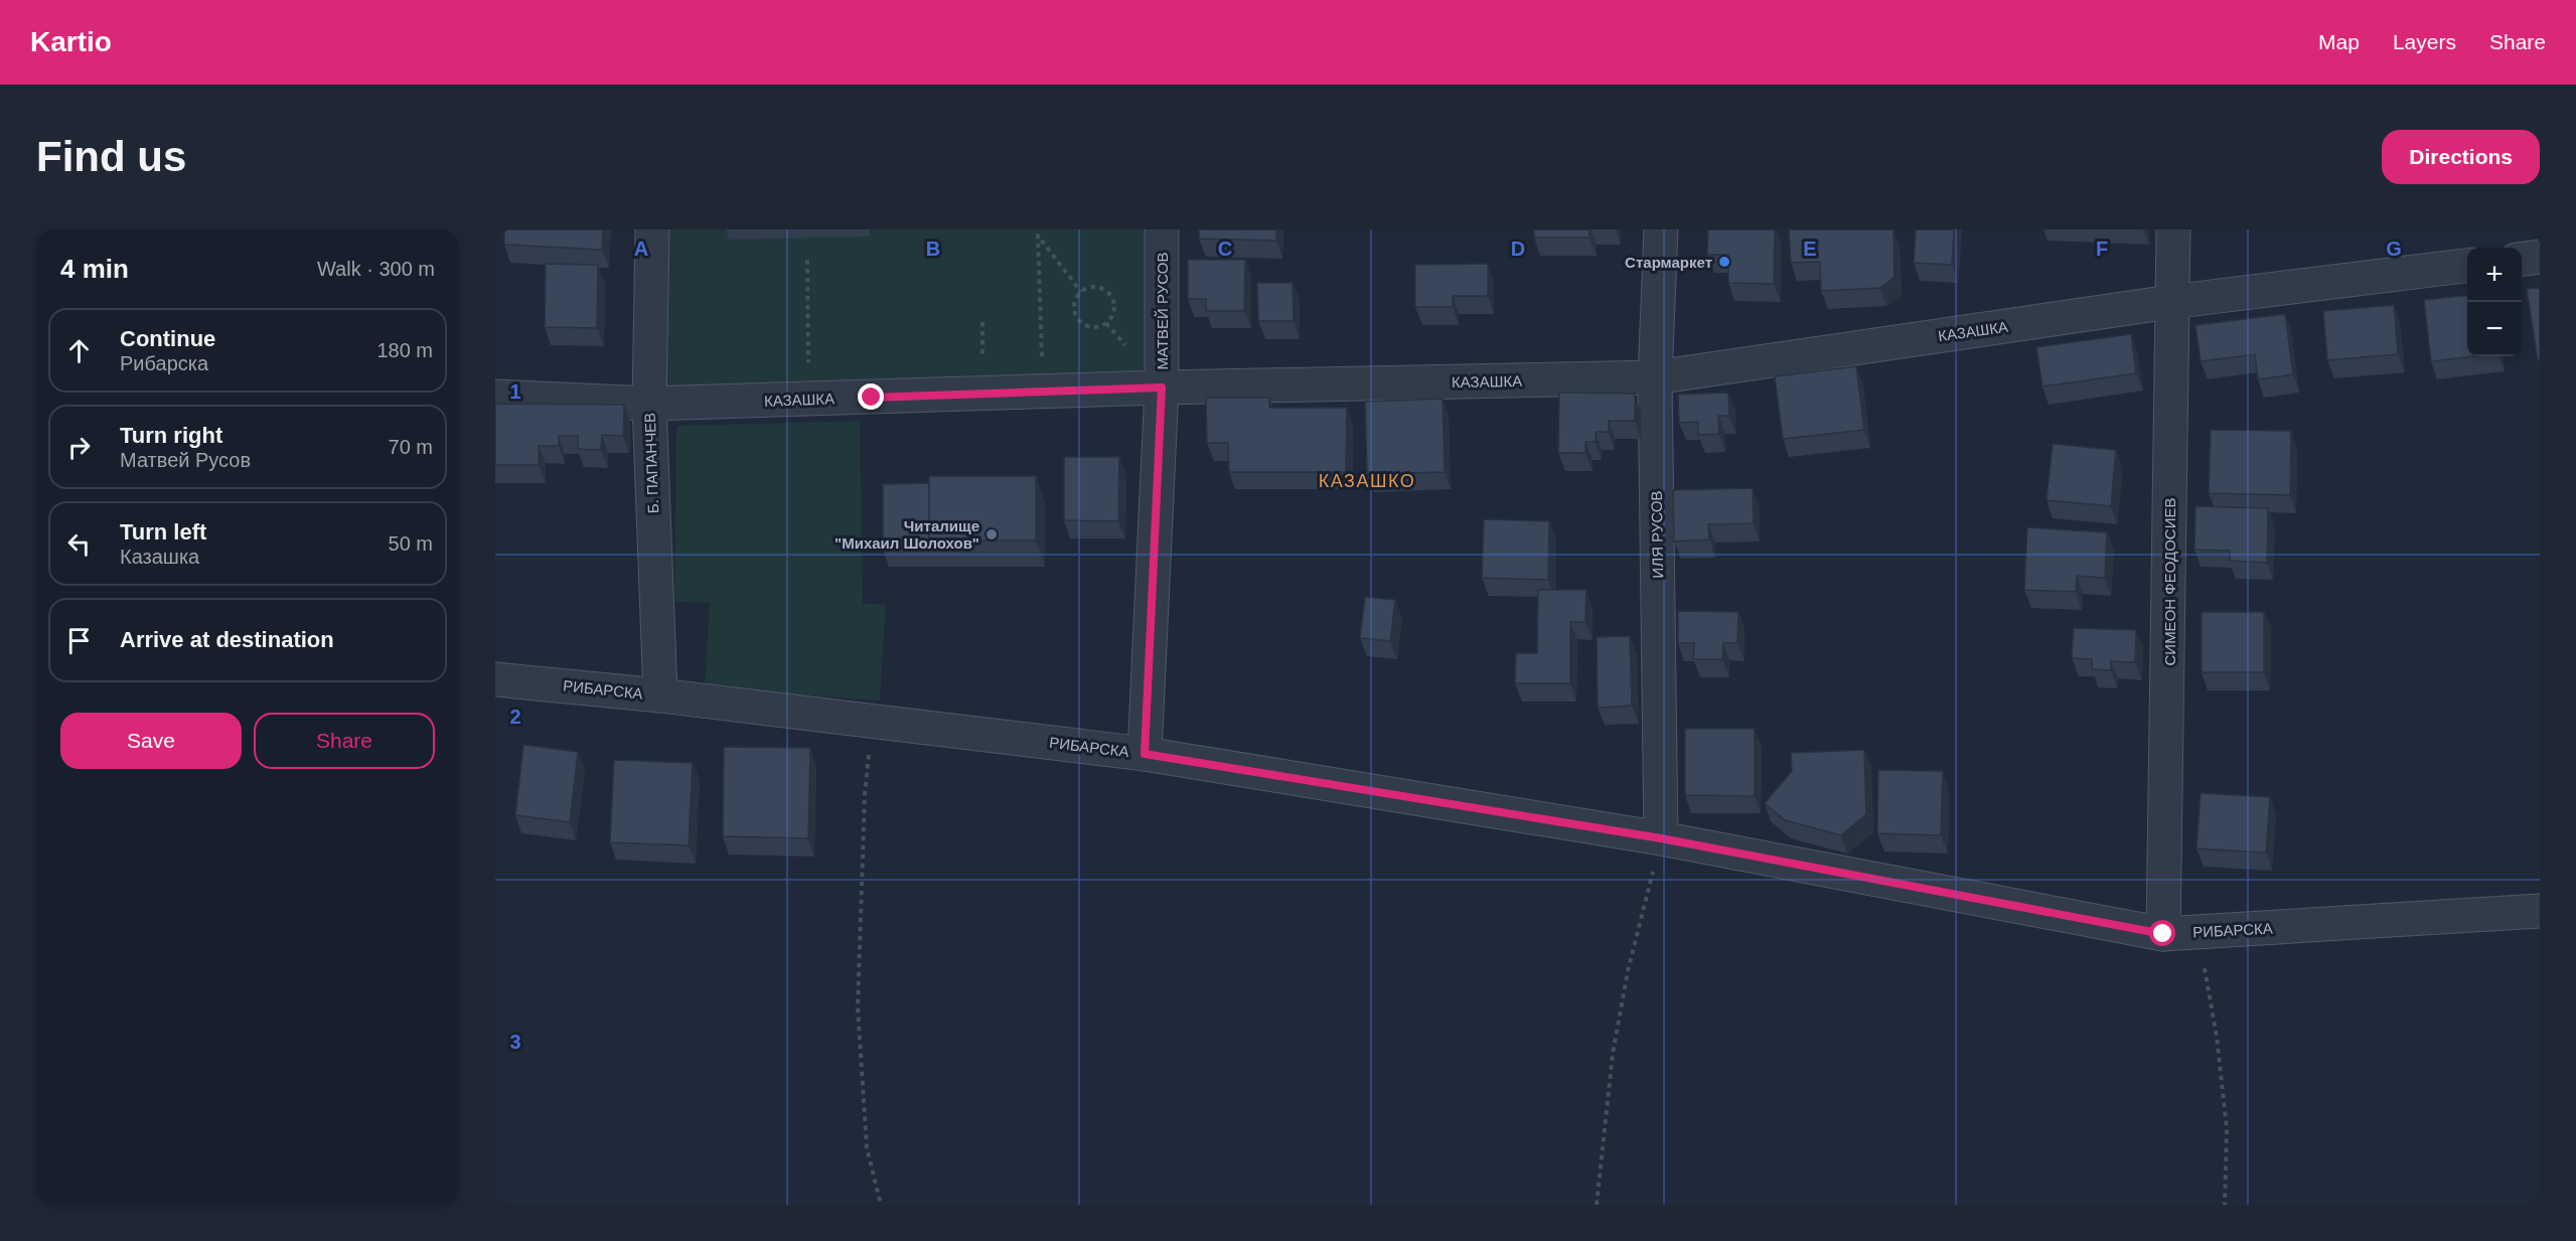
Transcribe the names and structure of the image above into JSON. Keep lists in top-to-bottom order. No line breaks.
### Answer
{"streets":{"street":["МАТВЕЙ РУСОВ","КАЗАШКА","Б. ПАПАНЧЕВ","ИЛЯ РУСОВ","СИМЕОН ФЕОДОСИЕВ","РИБАРСКА"]},"crossings":[["МАТВЕЙ РУСОВ","КАЗАШКА"],["МАТВЕЙ РУСОВ","РИБАРСКА"],["КАЗАШКА","Б. ПАПАНЧЕВ"],["КАЗАШКА","ИЛЯ РУСОВ"],["КАЗАШКА","СИМЕОН ФЕОДОСИЕВ"],["Б. ПАПАНЧЕВ","РИБАРСКА"],["ИЛЯ РУСОВ","РИБАРСКА"],["СИМЕОН ФЕОДОСИЕВ","РИБАРСКА"]],"districts":["КАЗАШКО"],"places":["Стармаркет","Читалище \"Михаил Шолохов\""],"page":{"header":"Kartio","nav":["Map","Layers","Share"],"buttons":["Directions",["Save","Share"]],"title":"Find us","heading":["4 min","Walk · 300 m"],"map_buttons":["+","−"],"list":[["Continue","Рибарска","180 m"],["Turn right","Матвей Русов","70 m"],["Turn left","Казашка","50 m"],"Arrive at destination"]},"grid":{"columns":["A","B","C","D","E","F","G"],"rows":["1","2","3"]}}
